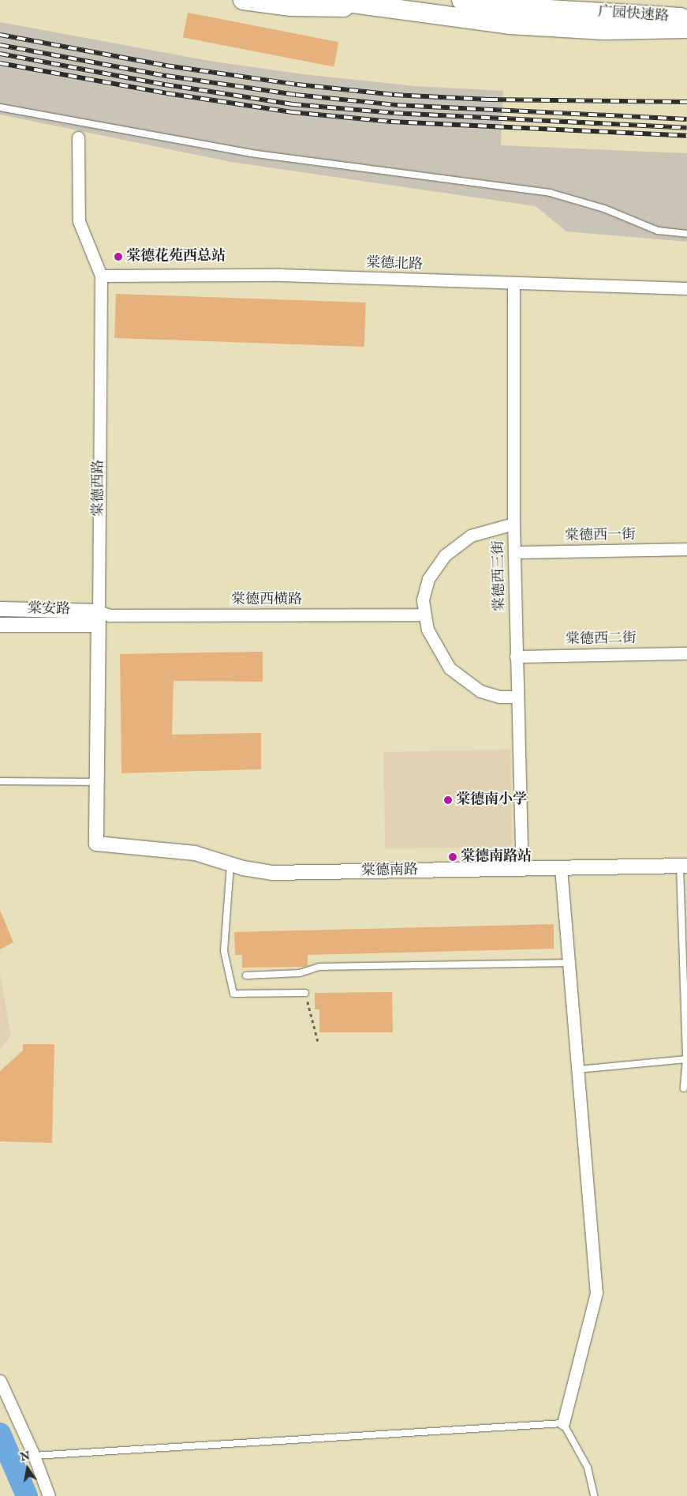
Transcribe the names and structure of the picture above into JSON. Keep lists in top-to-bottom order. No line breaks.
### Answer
{"streets":{"highway":["广园快速路"],"street":["棠德北路","棠德西路","棠德西一街","棠德西三街","棠德西横路","棠安路","棠德西二街","棠德南路"]},"crossings":[["棠德北路","棠德西路"],["棠德北路","棠德西三街"],["棠德西路","棠德西横路"],["棠德西路","棠安路"],["棠德西路","棠德南路"],["棠德西一街","棠德西三街"],["棠德西三街","棠德西二街"],["棠德西三街","棠德南路"],["棠德西横路","棠安路"]],"places":["棠德花苑西总站","棠德南小学","棠德南路站"],"north":"top"}
